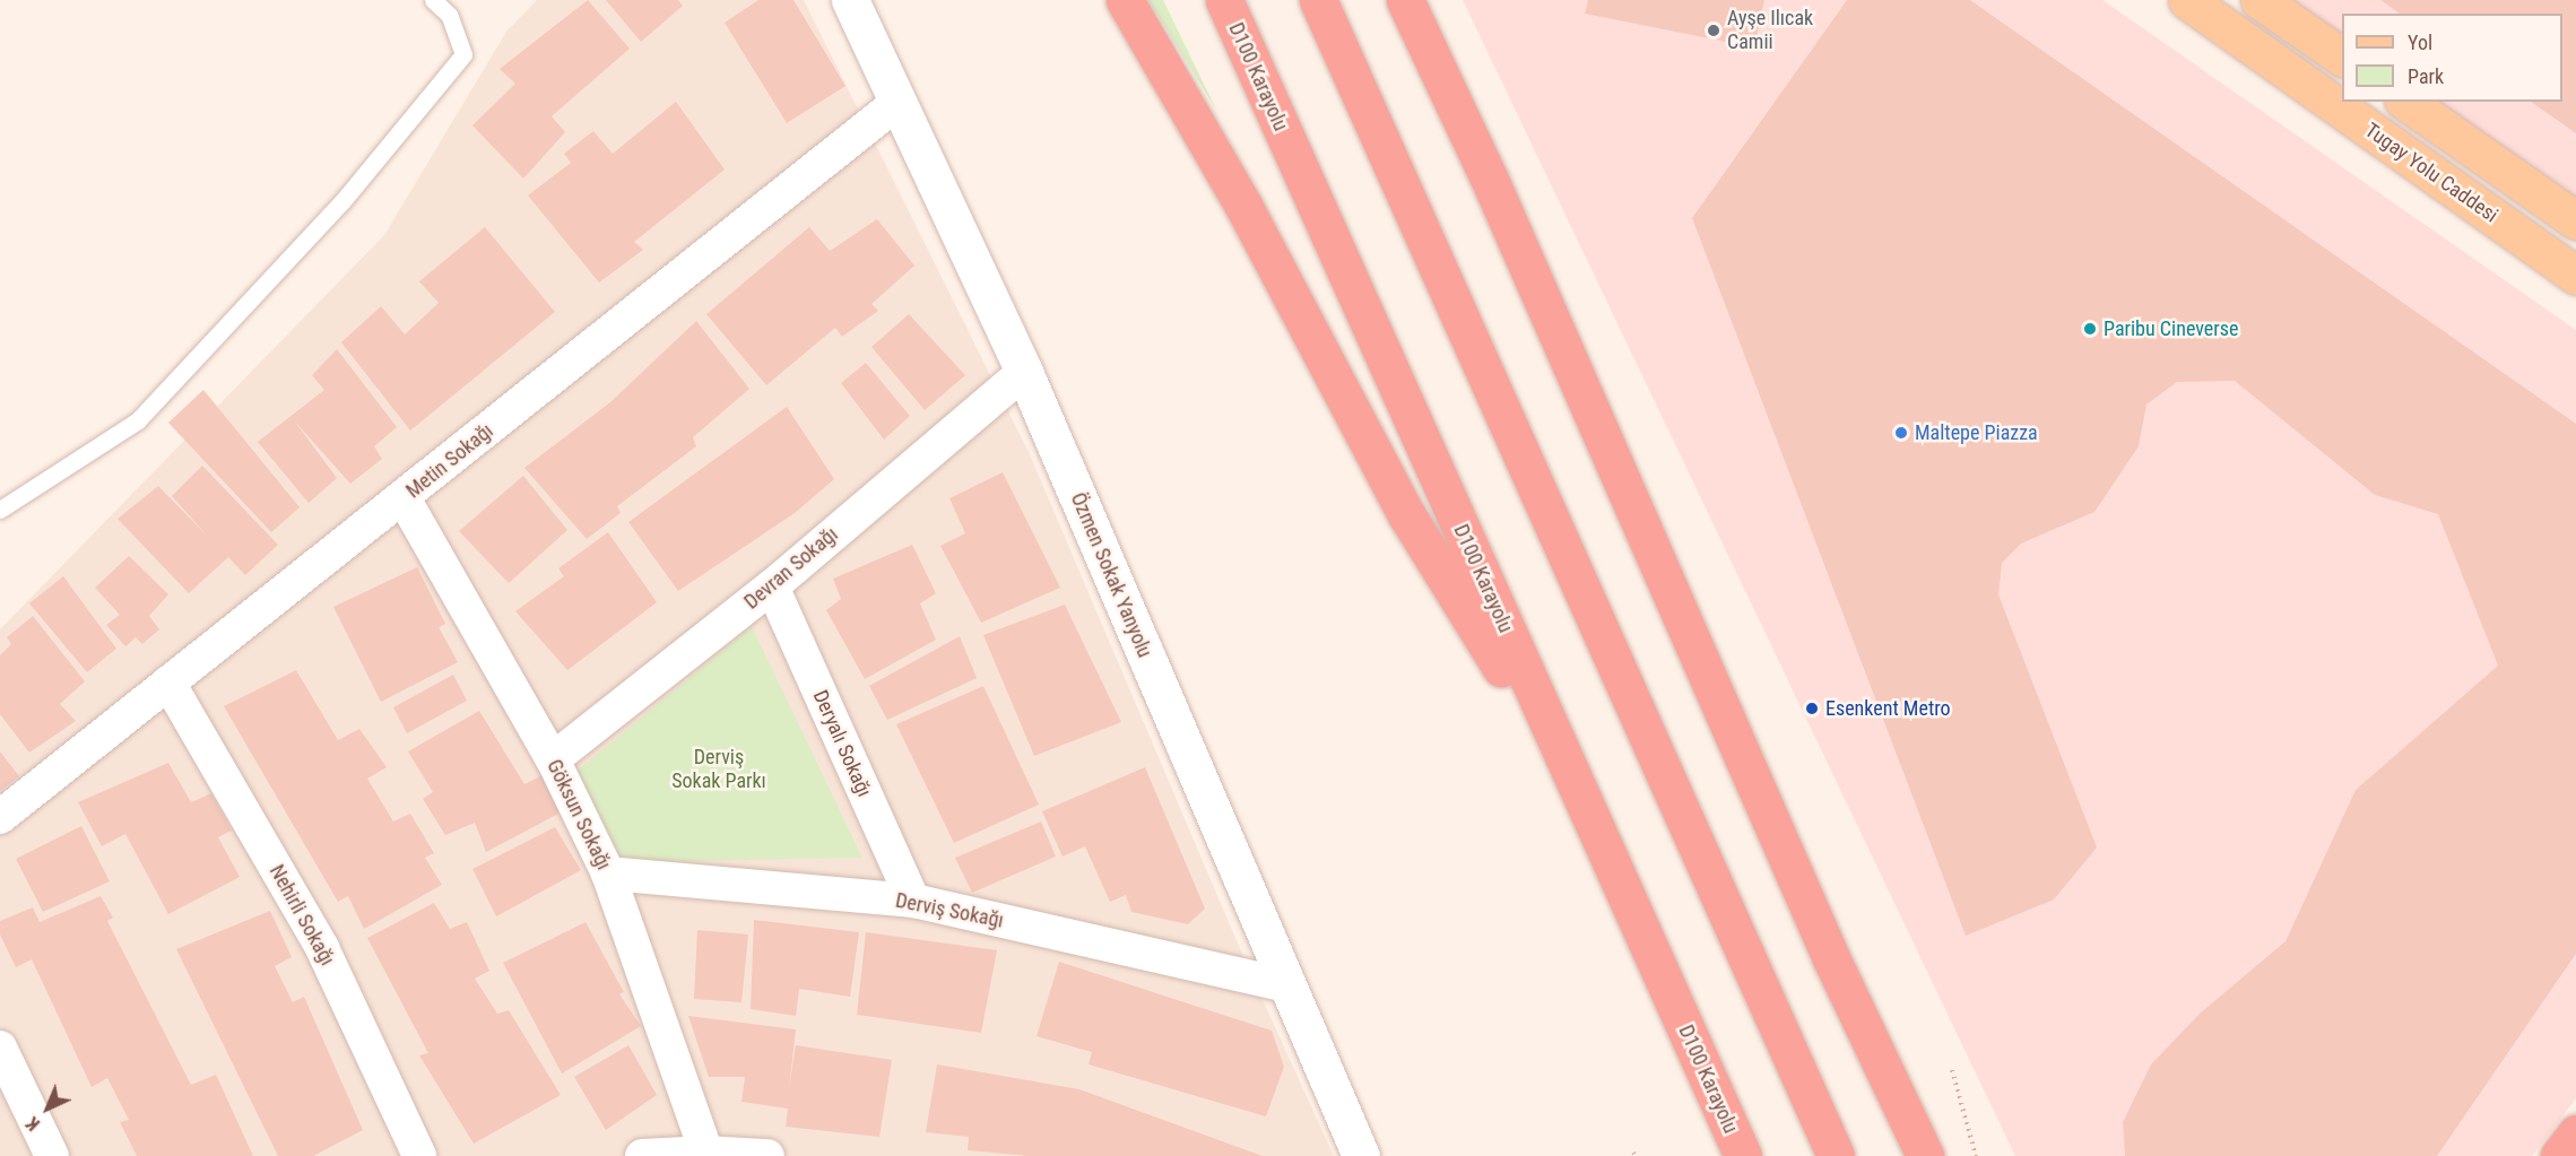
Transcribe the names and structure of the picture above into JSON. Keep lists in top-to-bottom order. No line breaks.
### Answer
{"streets":{"highway":["D100 Karayolu"],"main road":["Tugay Yolu Caddesi","Özmen Sokak Yanyolu"],"street":["Metin Sokağı","Devran Sokağı","Deryalı Sokağı","Göksun Sokağı","Derviş Sokağı","Nehirli Sokağı"]},"crossings":[["Metin Sokağı","Özmen Sokak Yanyolu"],["Metin Sokağı","Göksun Sokağı"],["Metin Sokağı","Nehirli Sokağı"],["Devran Sokağı","Özmen Sokak Yanyolu"],["Devran Sokağı","Deryalı Sokağı"],["Devran Sokağı","Göksun Sokağı"],["Özmen Sokak Yanyolu","Derviş Sokağı"],["Deryalı Sokağı","Derviş Sokağı"],["Göksun Sokağı","Derviş Sokağı"]],"parks":["Derviş Sokak Parkı"],"places":["Ayşe Ilıcak Camii","Paribu Cineverse","Maltepe Piazza","Esenkent Metro"],"legend":["Yol","Park"],"north":"bottom left"}
